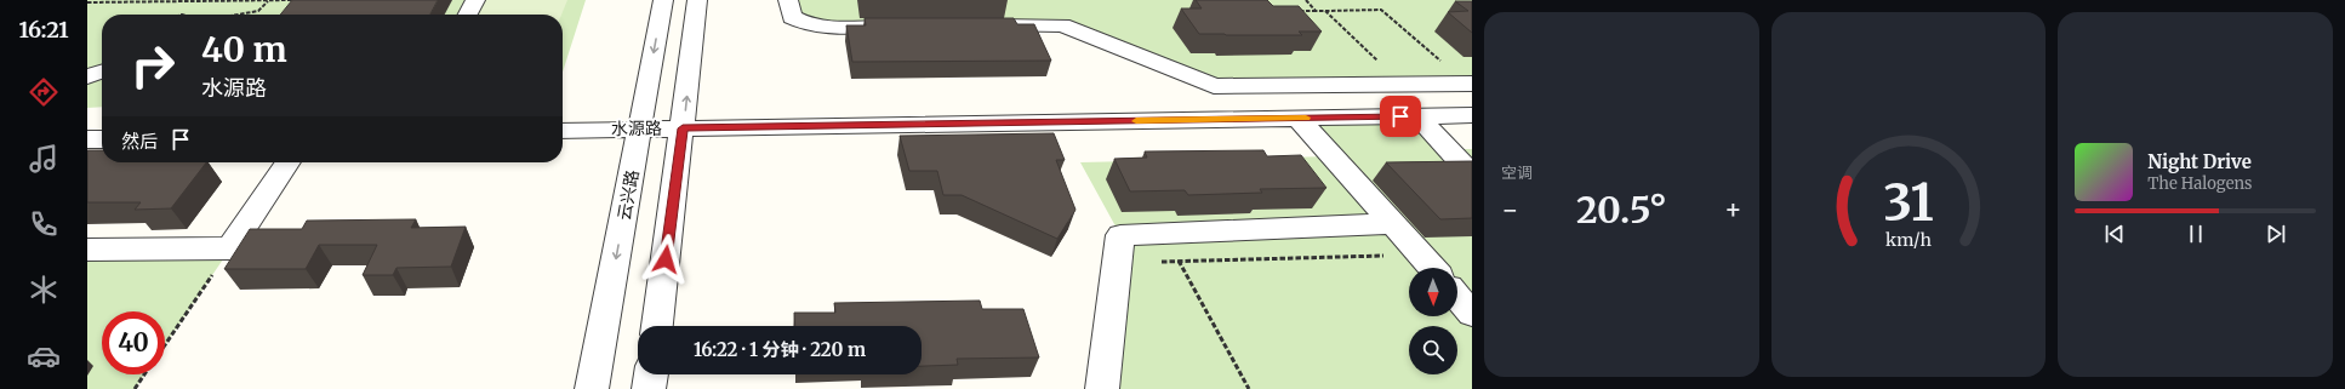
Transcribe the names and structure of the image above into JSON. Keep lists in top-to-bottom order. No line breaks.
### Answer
{"streets":{"street":["水源路","云兴路"]},"crossings":[["水源路","云兴路"]],"north":"bottom","page":{"tabs":"16:21","tile":"空调","turn":["40 m","水源路"],"then":"然后","song":["Night Drive","The Halogens"],"heat":["−","20.5°","+"],"limit":"40","trip":"16:22 · 1 分钟 · 220 m","gauge":["31","km/h"]}}
